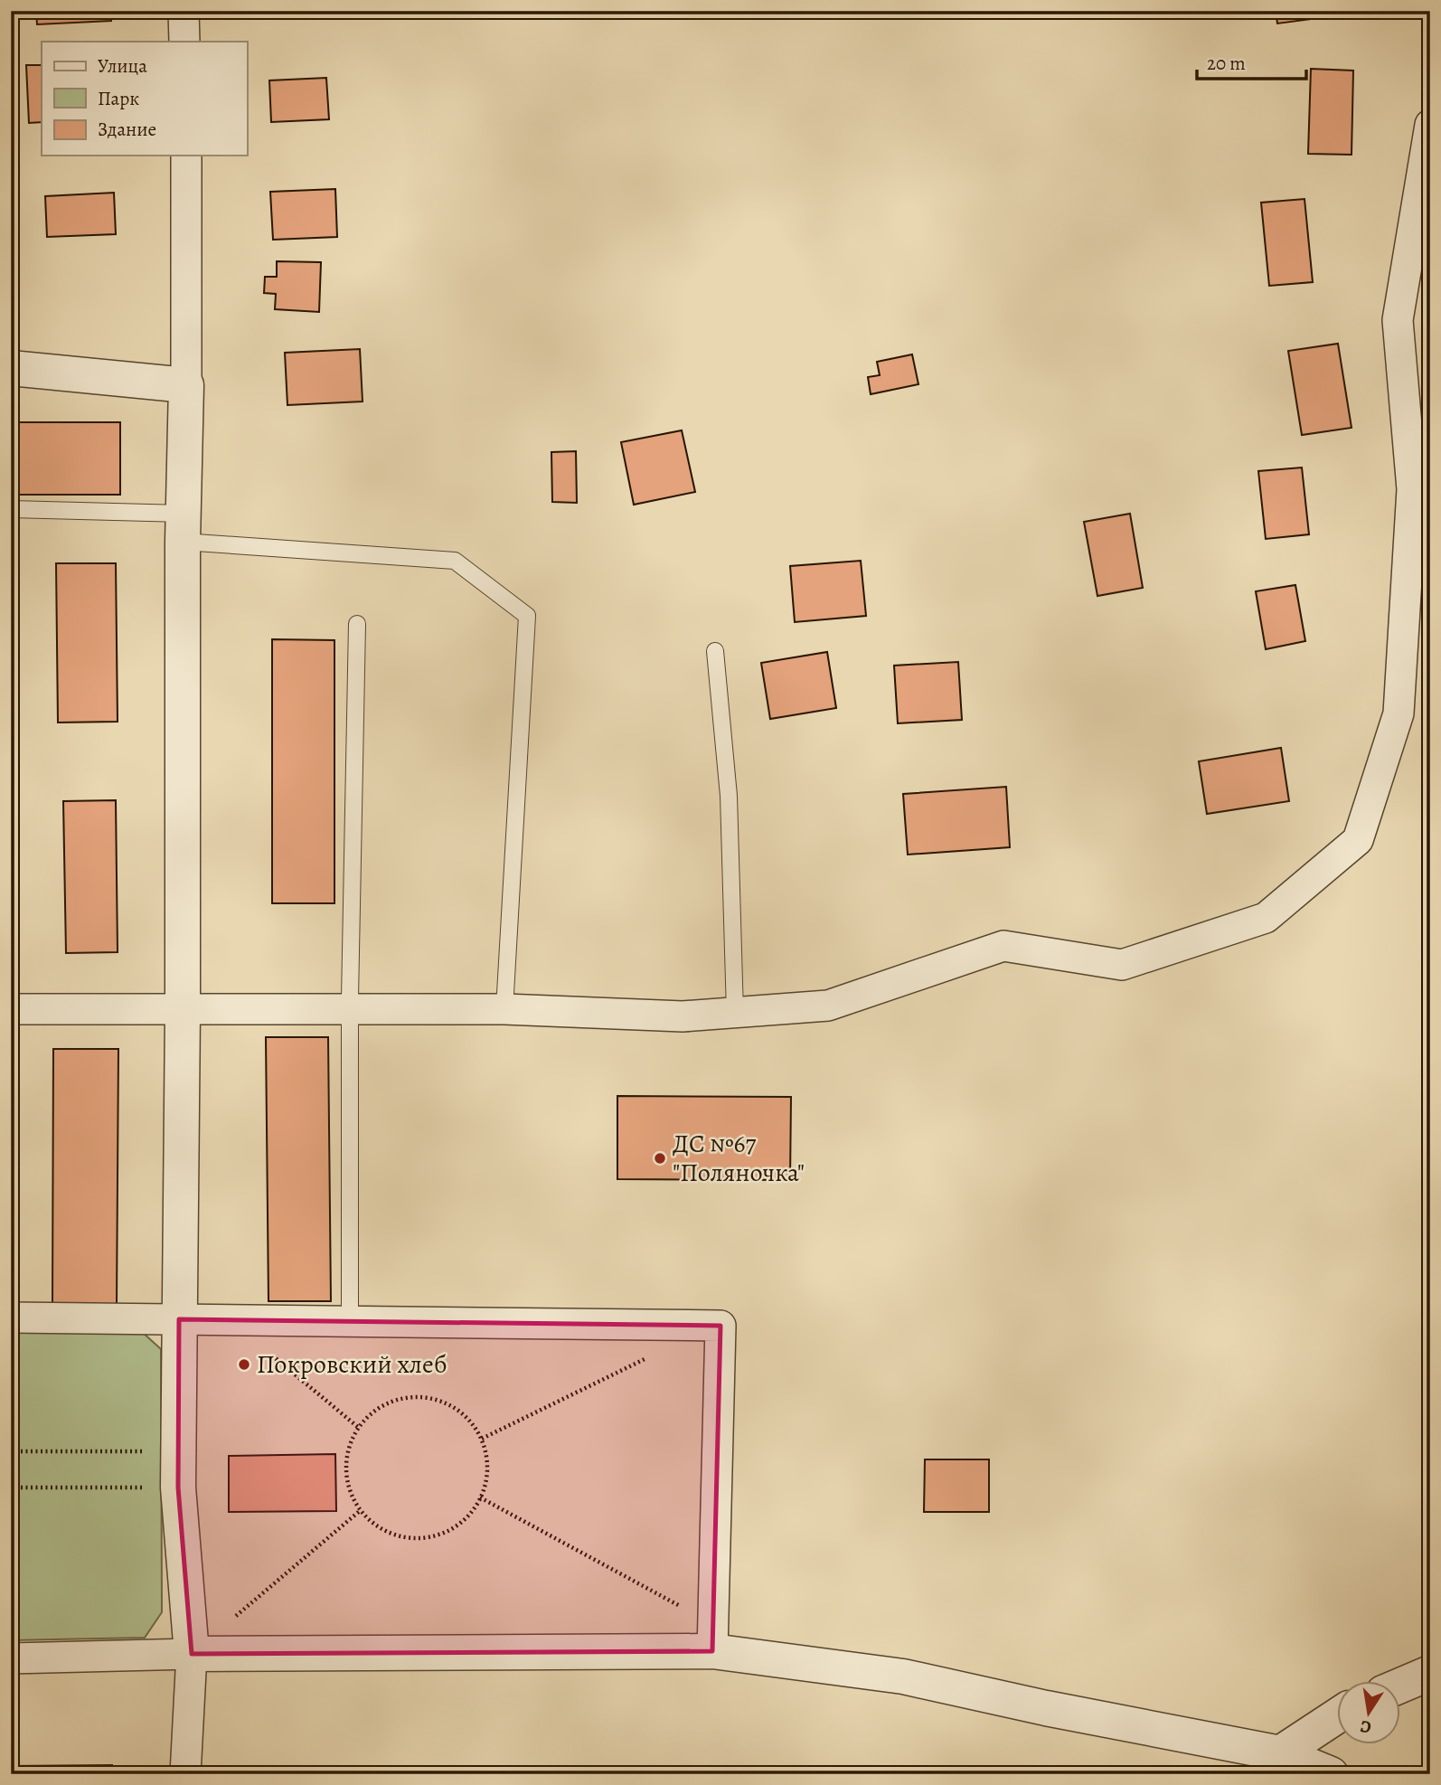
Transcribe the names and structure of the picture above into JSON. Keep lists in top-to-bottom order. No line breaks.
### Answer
{"places":["ДС №67 \"Поляночка\"","Покровский хлеб"],"legend":["Улица","Парк","Здание"],"scale_bar":"20 m","north":"bottom"}
